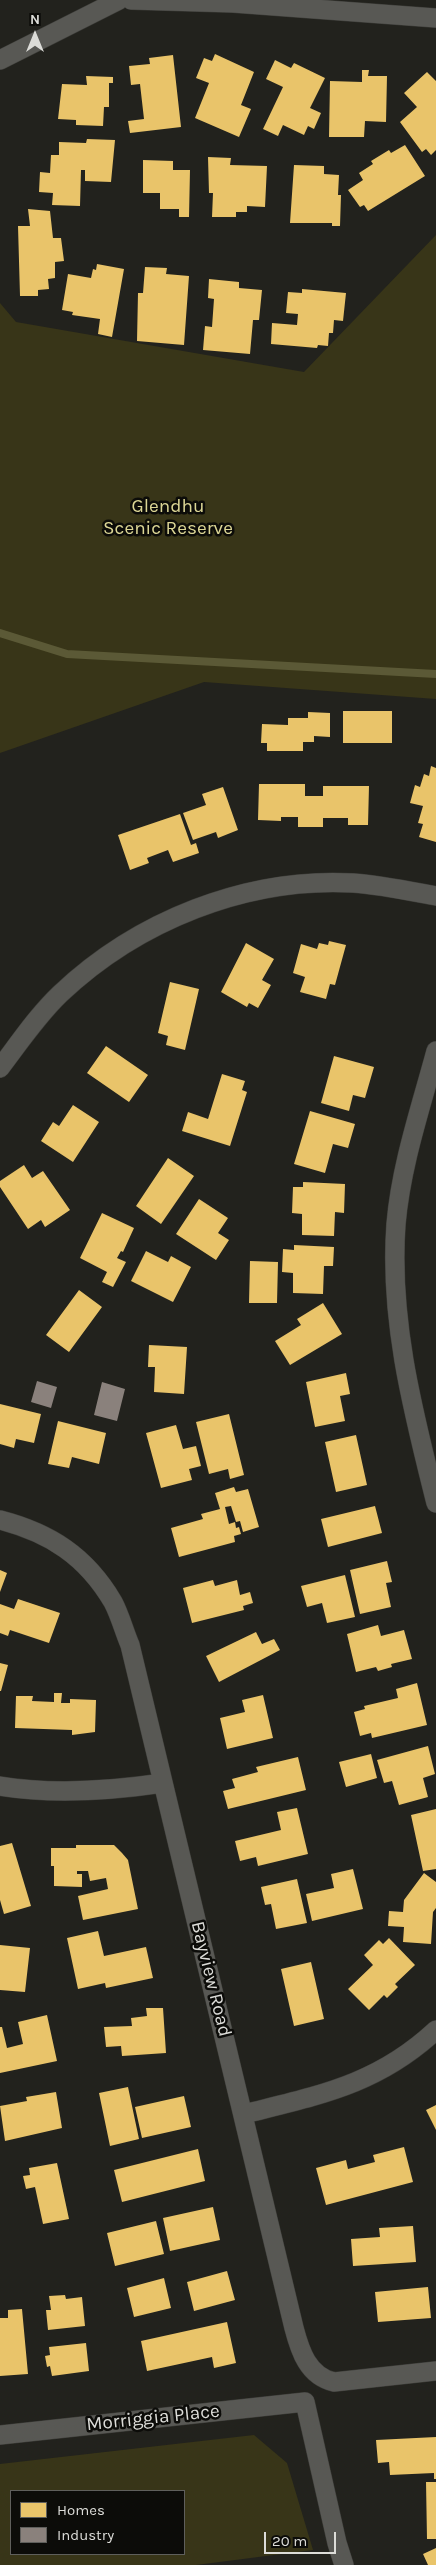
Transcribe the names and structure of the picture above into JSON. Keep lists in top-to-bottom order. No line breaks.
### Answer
{"streets":{"street":["Bayview Road","Morriggia Place"]},"parks":["Glendhu Scenic Reserve"],"legend":["Homes","Industry"],"scale_bar":"20 m","north":"top"}
